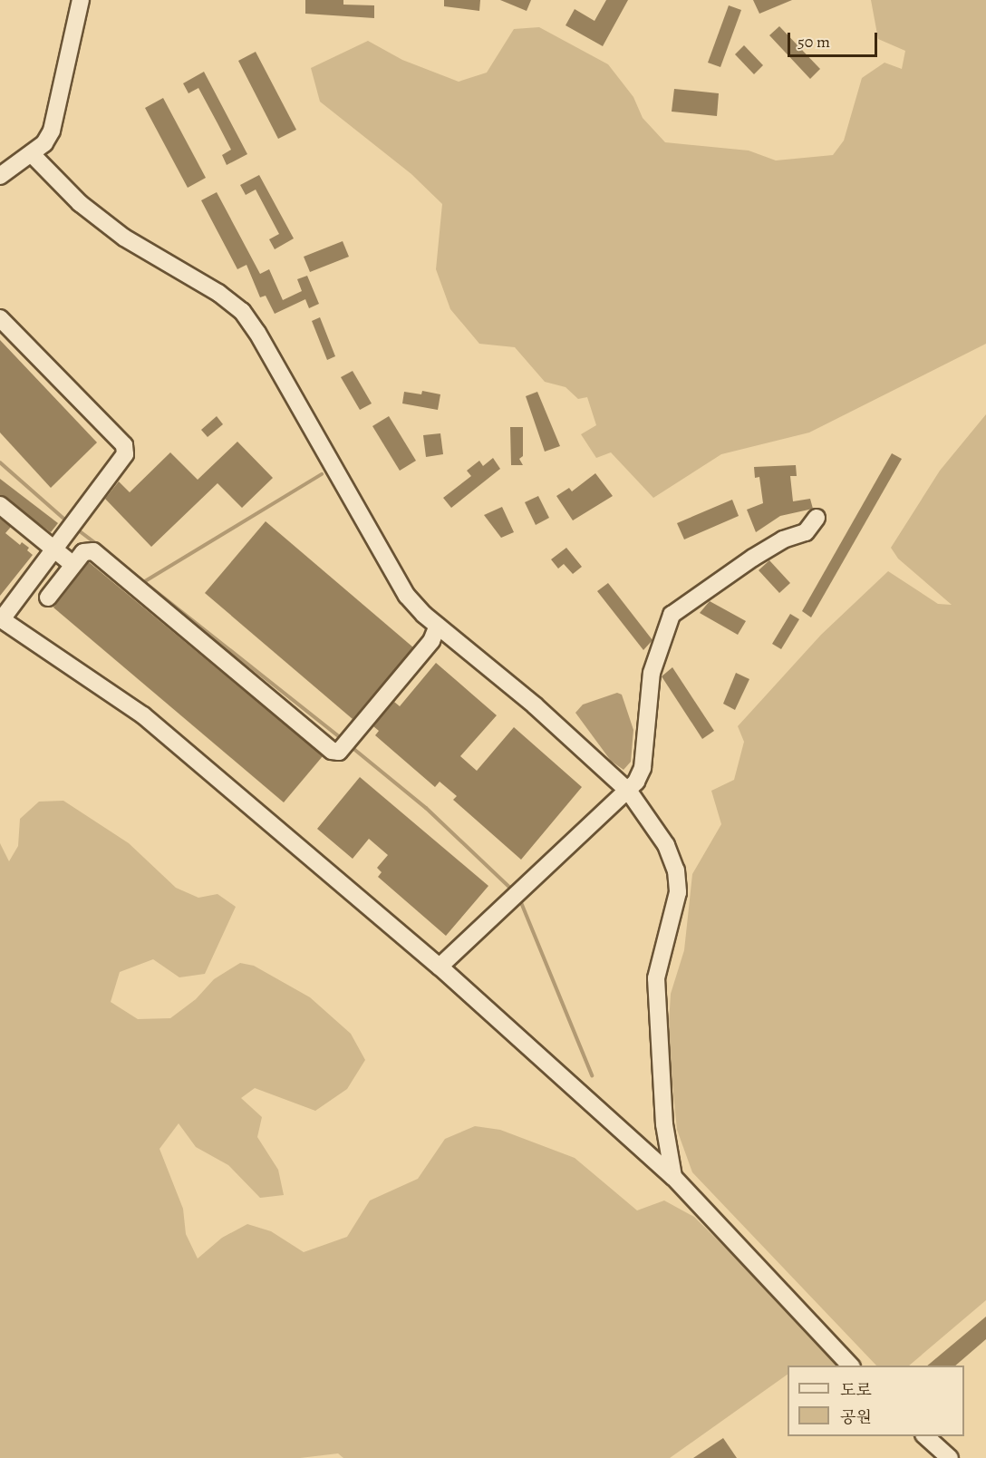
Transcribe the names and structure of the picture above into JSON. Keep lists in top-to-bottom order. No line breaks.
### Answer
{"legend":["도로","공원"],"scale_bar":"50 m"}
